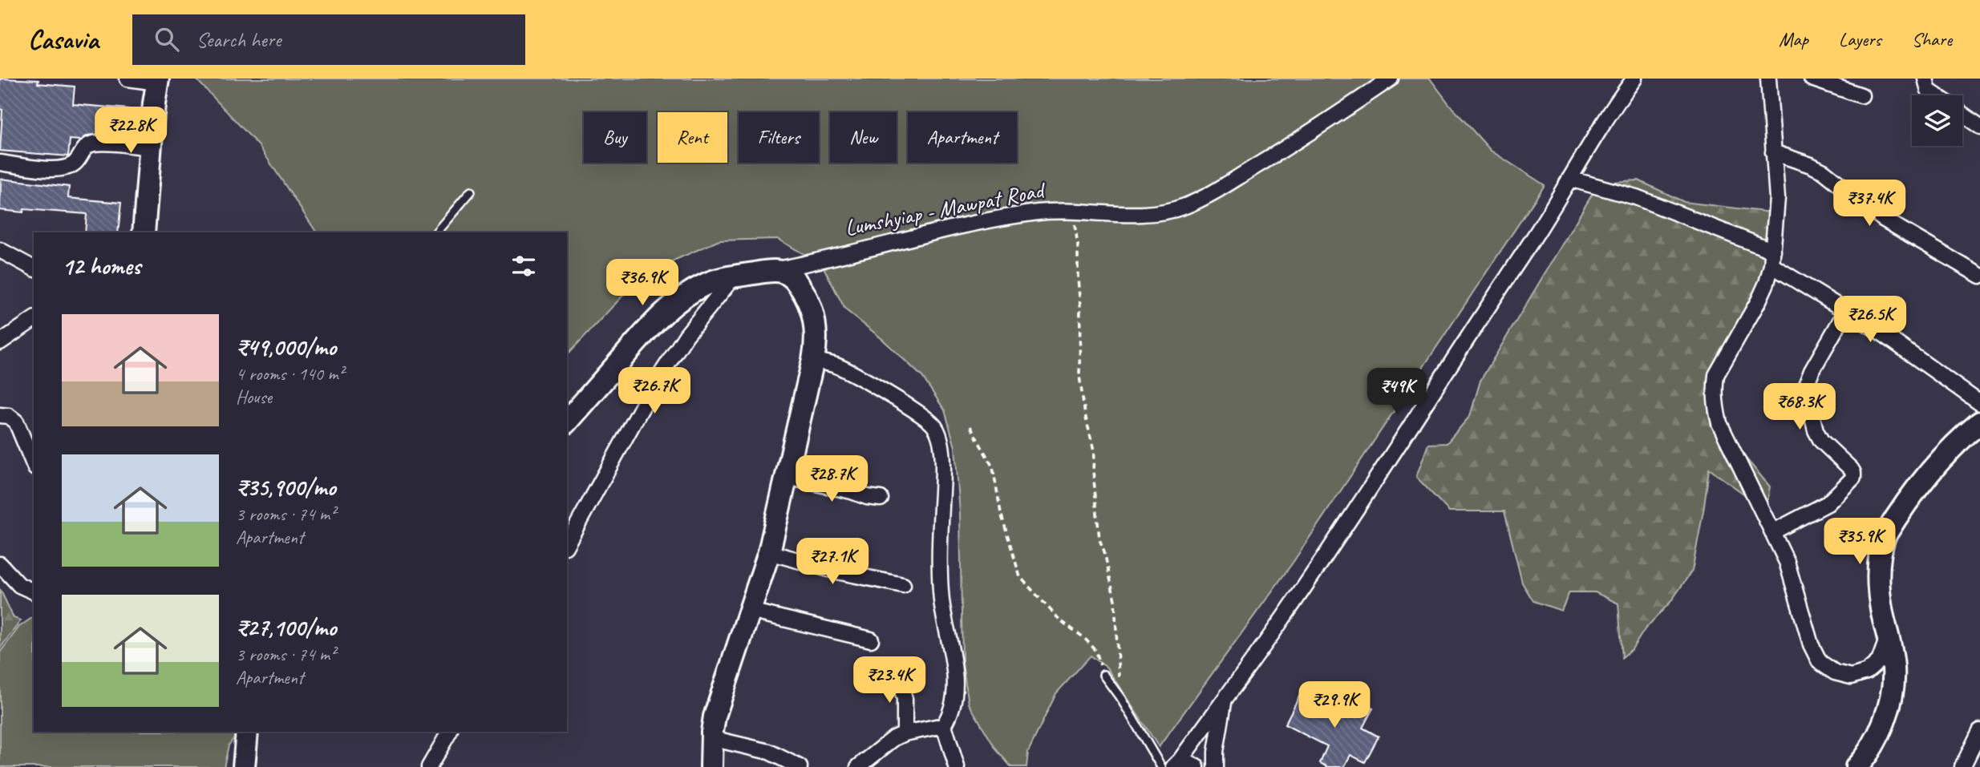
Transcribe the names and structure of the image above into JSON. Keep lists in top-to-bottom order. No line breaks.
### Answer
{"streets":{"street":["Lumshyiap - Mawpat Road"]},"page":{"header":"Casavia","search":"Search here","nav":["Map","Layers","Share"],"price":["₹22.8K","₹37.4K","₹36.9K","₹26.5K","₹26.7K","₹49K","₹68.3K","₹28.7K","₹35.9K","₹27.1K","₹23.4K","₹29.9K"],"chip":["Buy","Rent","Filters","New","Apartment"],"heading":"12 homes","list":[{"name":"₹49,000/mo","note":"4 rooms · 140 m² · House"},{"name":"₹35,900/mo","note":"3 rooms · 74 m² · Apartment"},{"name":"₹27,100/mo","note":"3 rooms · 74 m² · Apartment"}]}}
